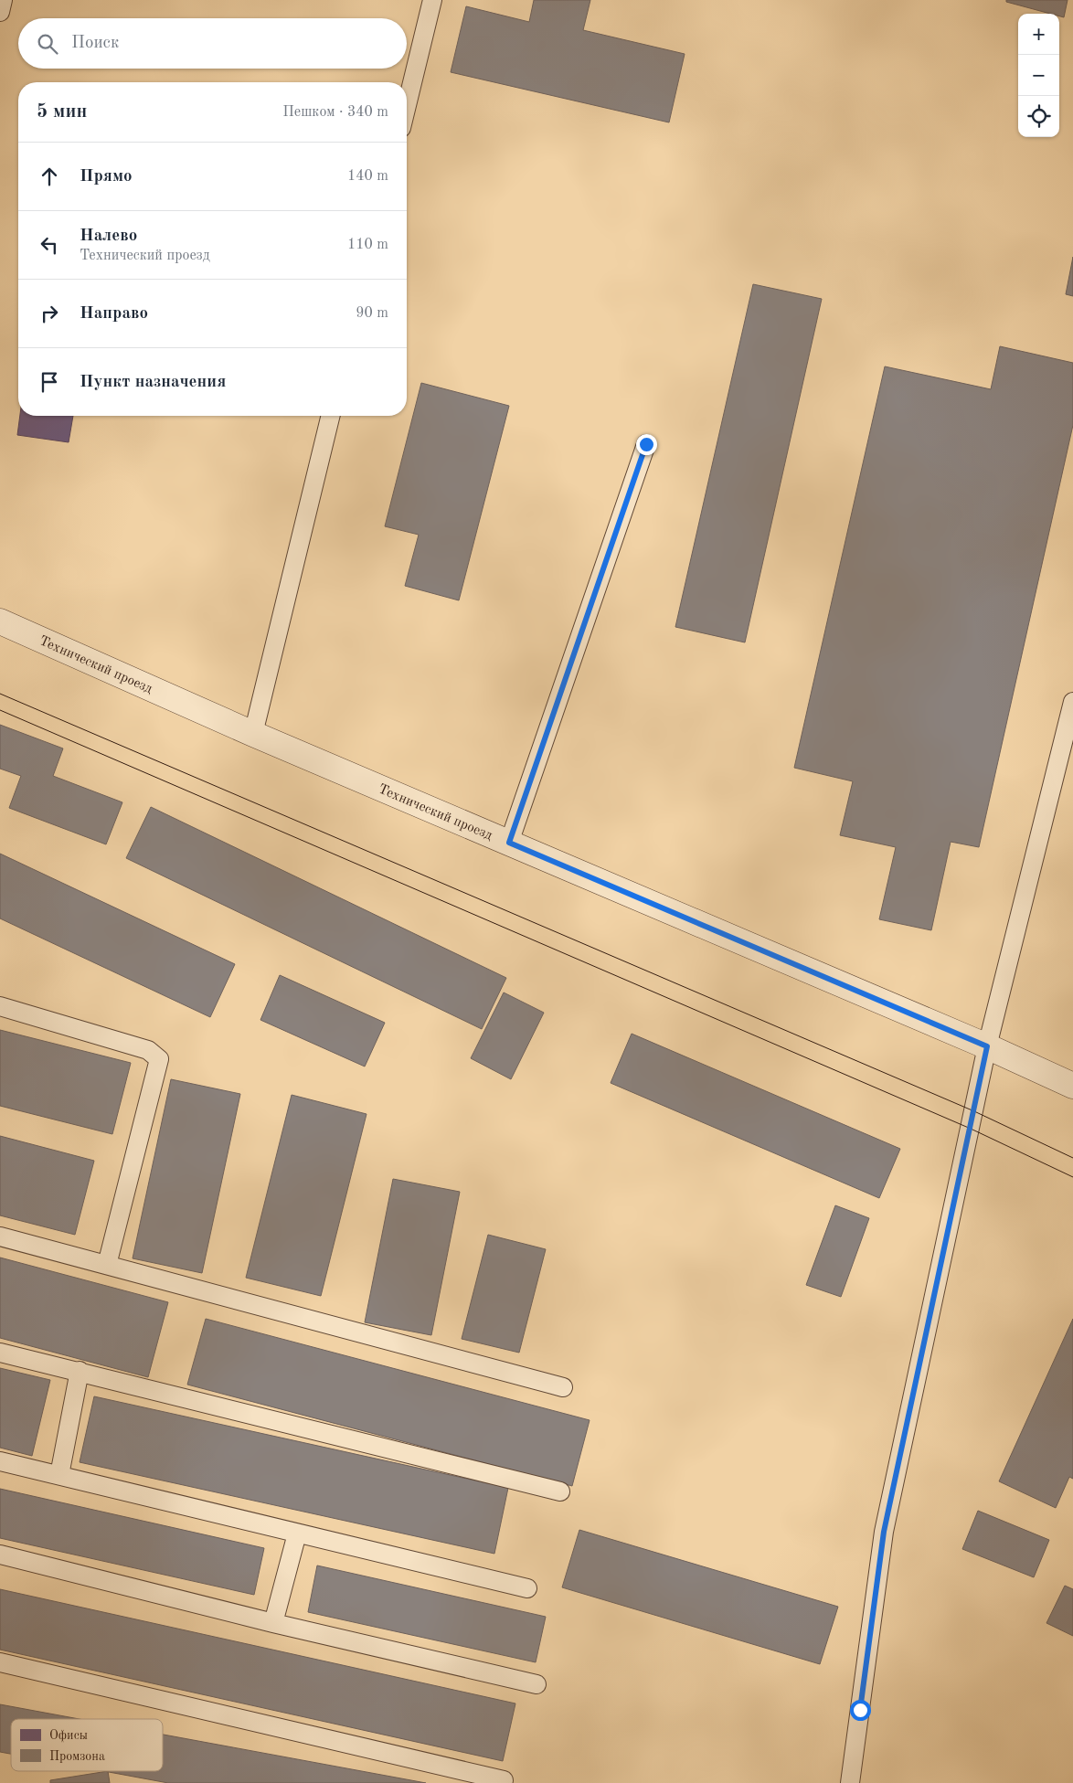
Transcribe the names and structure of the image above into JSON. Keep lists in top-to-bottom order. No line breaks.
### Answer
{"streets":{"street":["Технический проезд"]},"legend":["Офисы","Промзона"],"page":{"map_buttons":["+","−"],"search":"Поиск","heading":["5 мин","Пешком · 340 m"],"list":[["Прямо","140 m"],["Налево","Технический проезд","110 m"],["Направо","90 m"],"Пункт назначения"]}}
